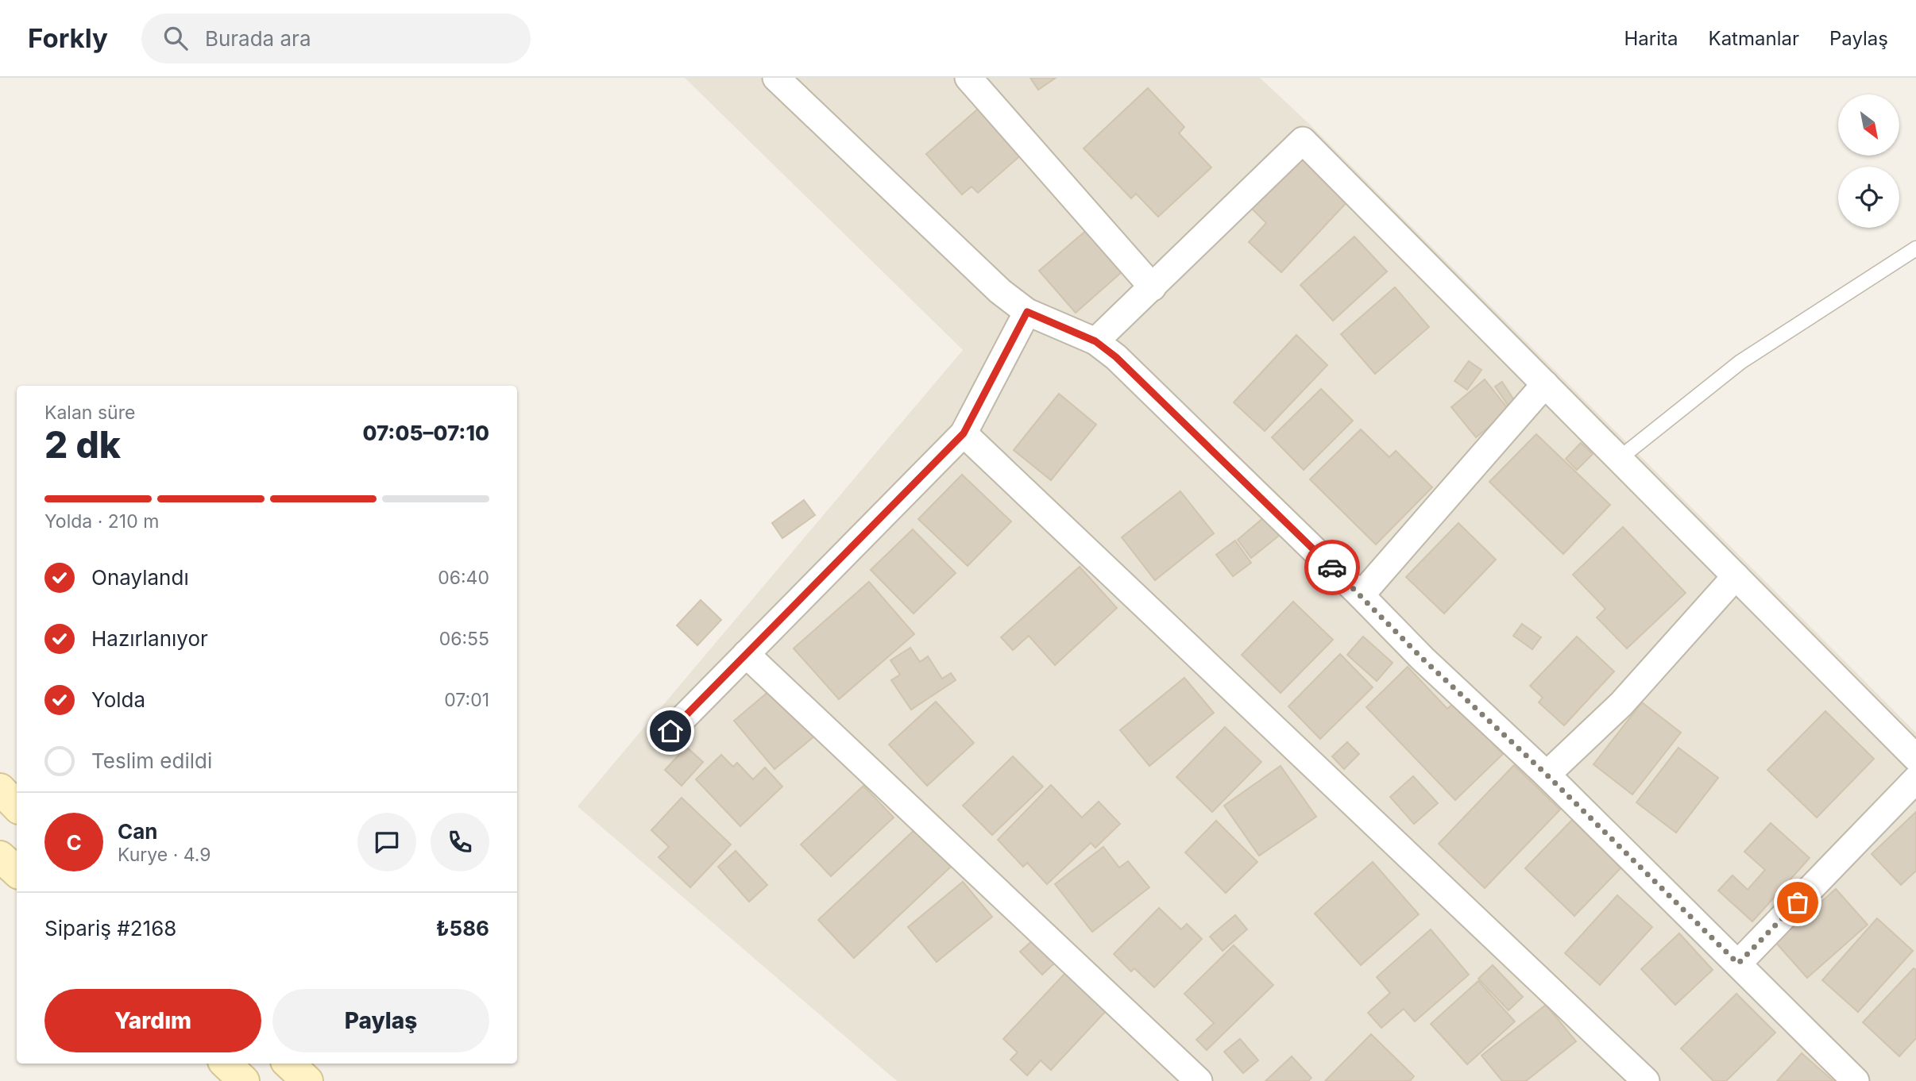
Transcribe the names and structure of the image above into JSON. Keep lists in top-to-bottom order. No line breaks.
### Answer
{"north":"bottom right","page":{"header":"Forkly","search":"Burada ara","nav":["Harita","Katmanlar","Paylaş"],"heading":["2 dk","Kalan süre","07:05–07:10"],"panel":["Can","Kurye · 4.9","Sipariş #2168","₺586"],"bar":"Yolda · 210 m","list":[["Onaylandı","06:40"],["Hazırlanıyor","06:55"],["Yolda","07:01"],"Teslim edildi"],"round":"C","buttons":["Yardım","Paylaş"]}}
